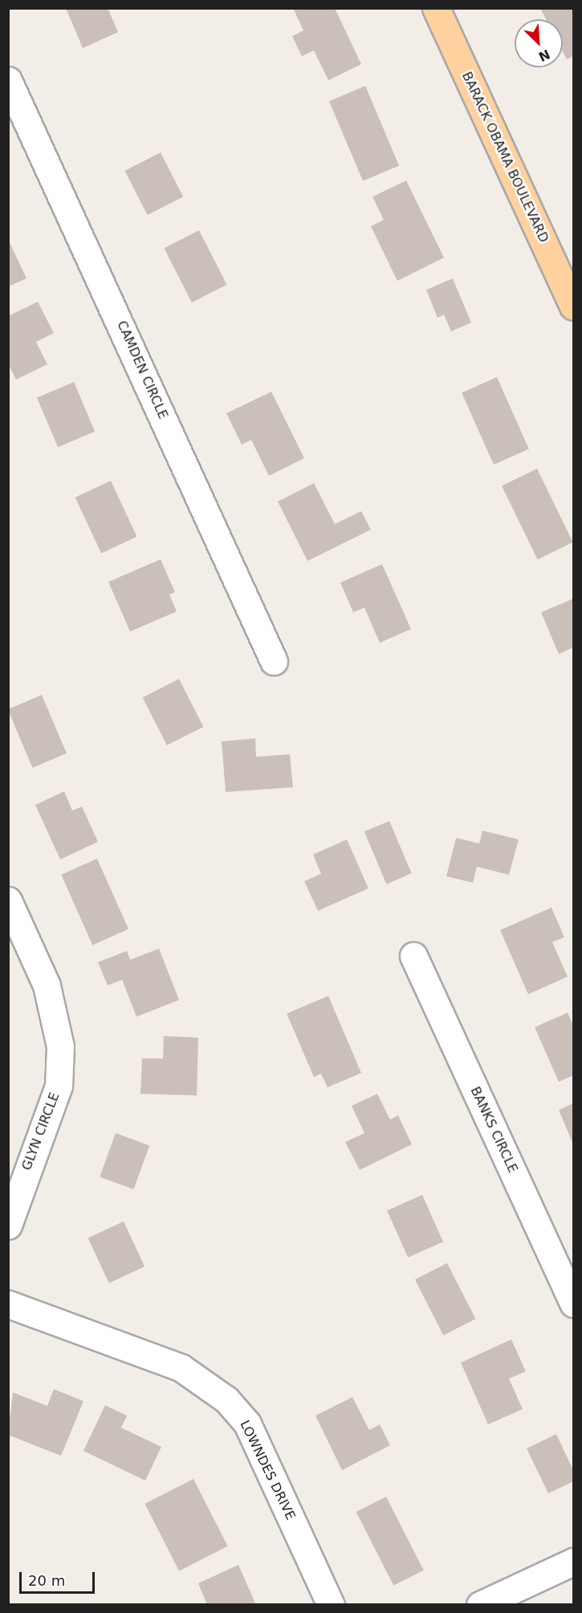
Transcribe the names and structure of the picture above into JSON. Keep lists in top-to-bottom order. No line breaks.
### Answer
{"streets":{"main road":["BARACK OBAMA BOULEVARD"],"street":["CAMDEN CIRCLE","BANKS CIRCLE","GLYN CIRCLE","LOWNDES DRIVE"]},"scale_bar":"20 m","north":"bottom right"}
